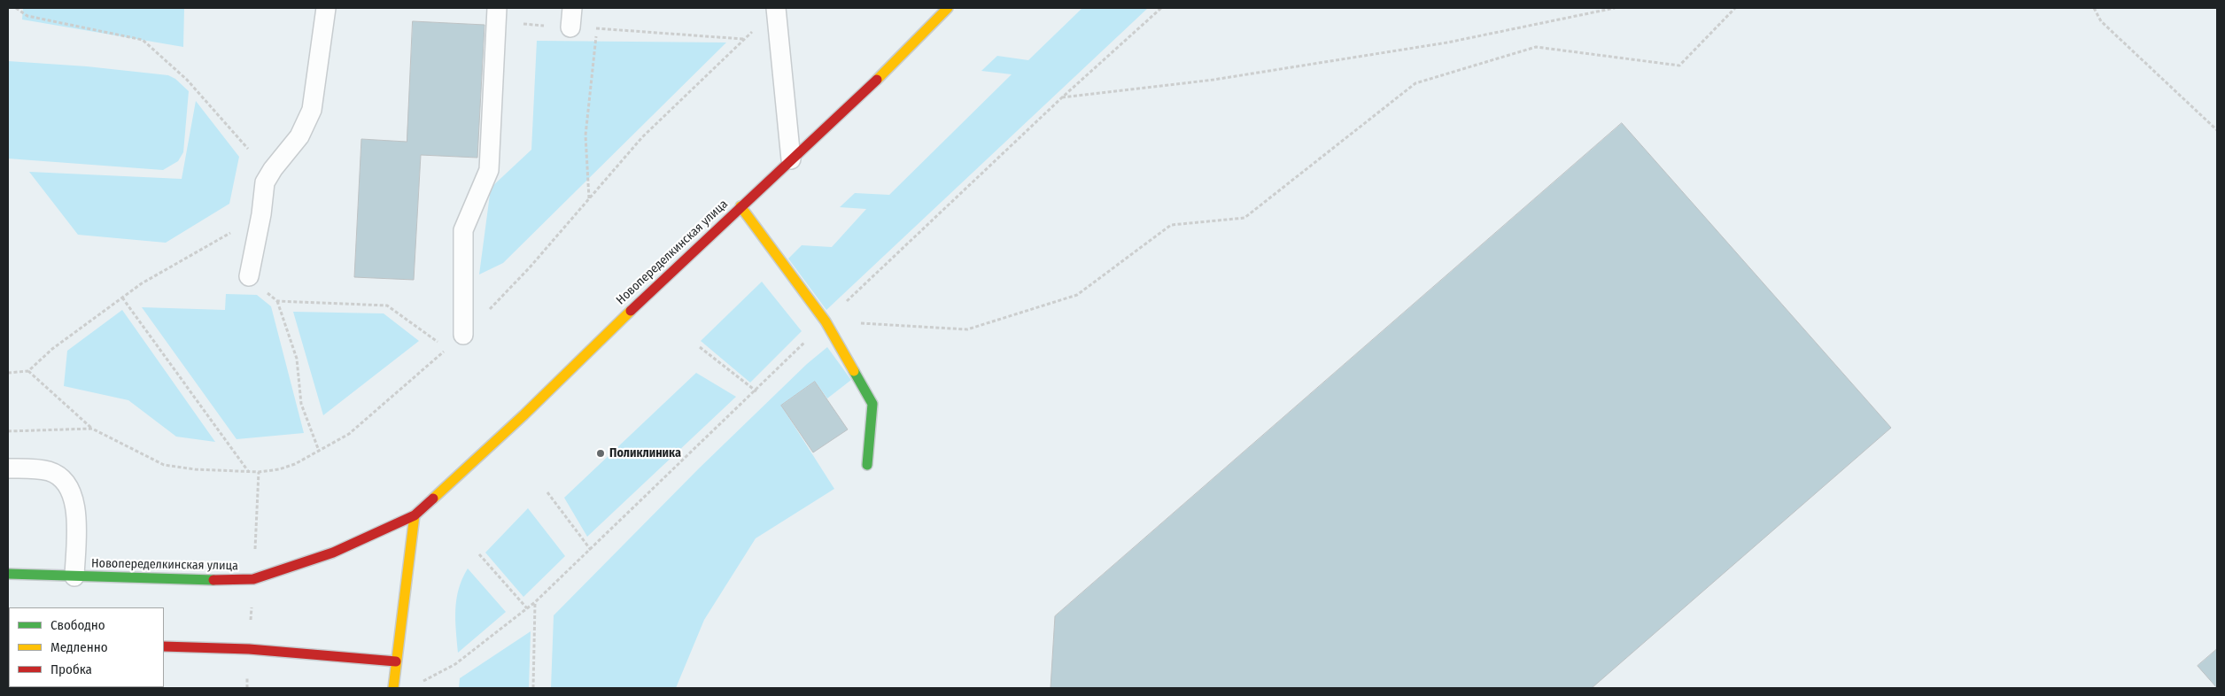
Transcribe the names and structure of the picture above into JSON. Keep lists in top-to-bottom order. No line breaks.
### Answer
{"streets":{"main road":["Новопеределкинская улица"]},"places":["Поликлиника"],"legend":["Свободно","Медленно","Пробка"]}
